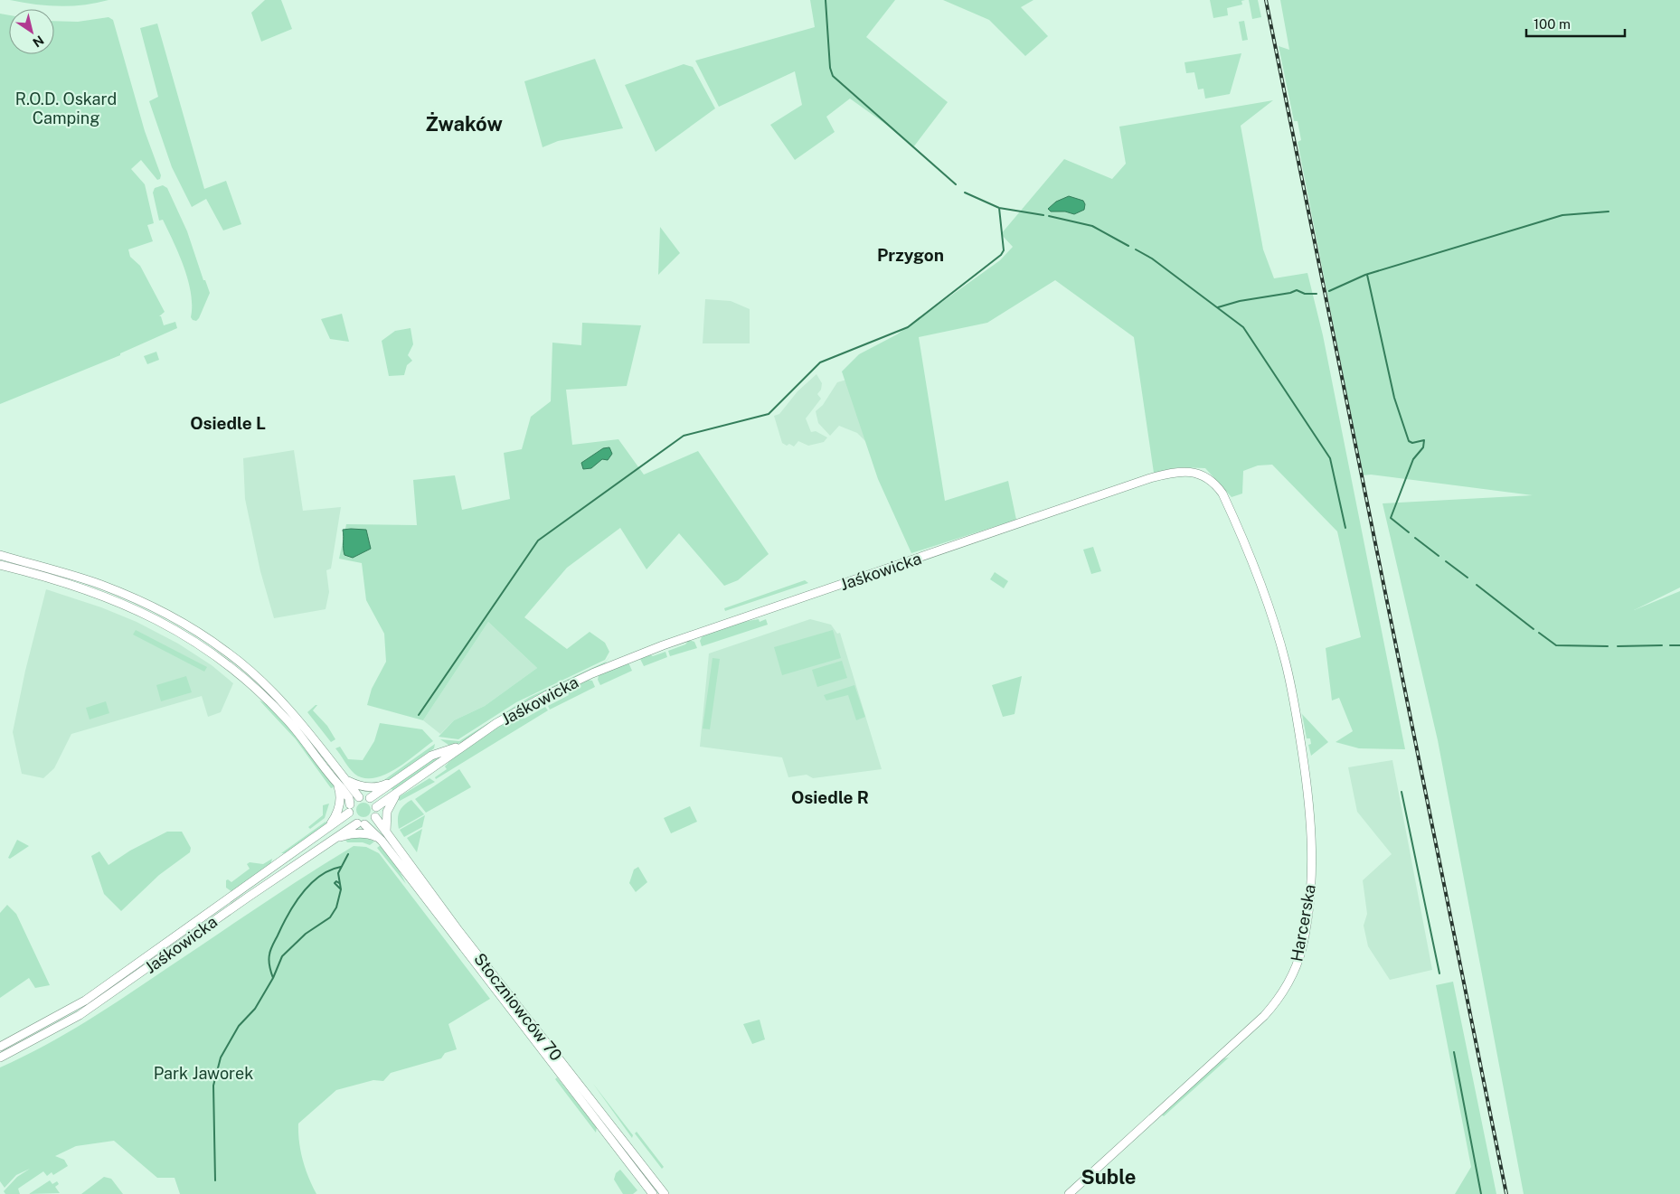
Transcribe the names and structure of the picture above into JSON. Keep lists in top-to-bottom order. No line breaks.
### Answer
{"streets":{"street":["Jaśkowicka","Harcerska","Stoczniowców 70"]},"crossings":[["Jaśkowicka","Harcerska"],["Jaśkowicka","Stoczniowców 70"]],"districts":["Żwaków","Przygon","Osiedle L","Osiedle R","Suble"],"parks":["R.O.D. Oskard Camping","Park Jaworek"],"scale_bar":"100 m","north":"bottom right"}
